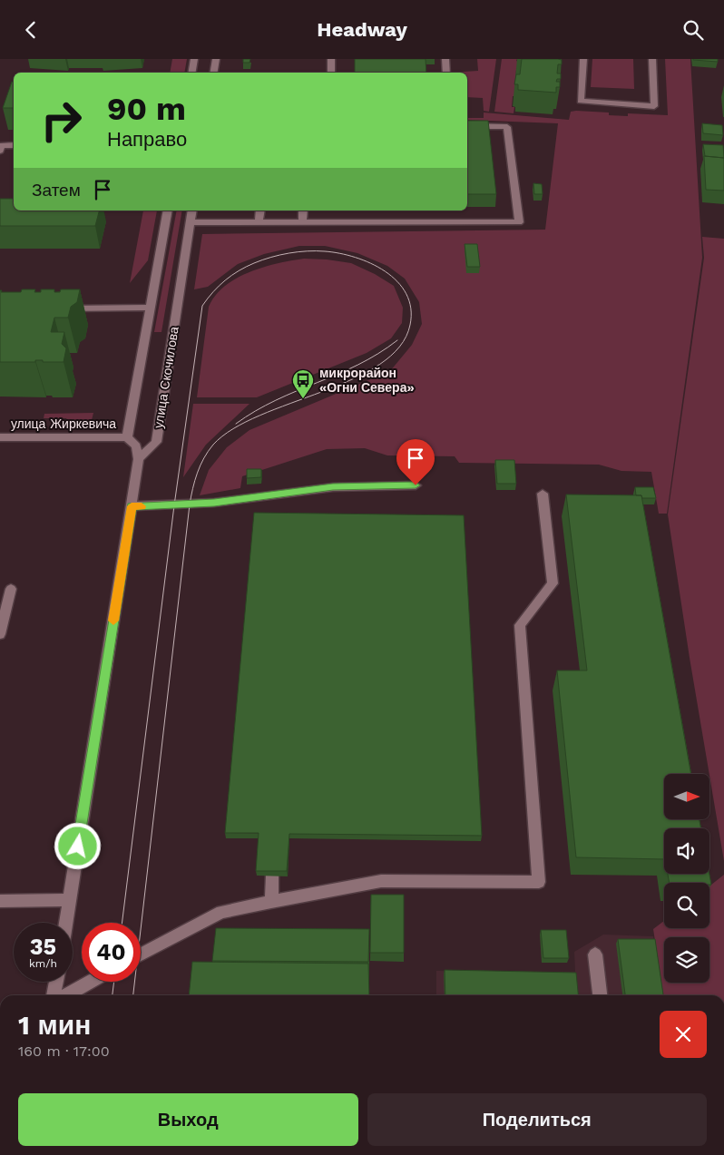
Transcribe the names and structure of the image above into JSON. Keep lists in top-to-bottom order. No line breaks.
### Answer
{"streets":{"street":["улица Скочилова","улица Жиркевича"]},"places":{"bus stop":["микрорайон «Огни Севера»"]},"north":"right","page":{"header":"Headway","turn":["90 m","Направо"],"then":"Затем","speed":"35 km/h","limit":"40","heading":["1 мин","160 m · 17:00"],"buttons":["Выход","Поделиться"]}}
